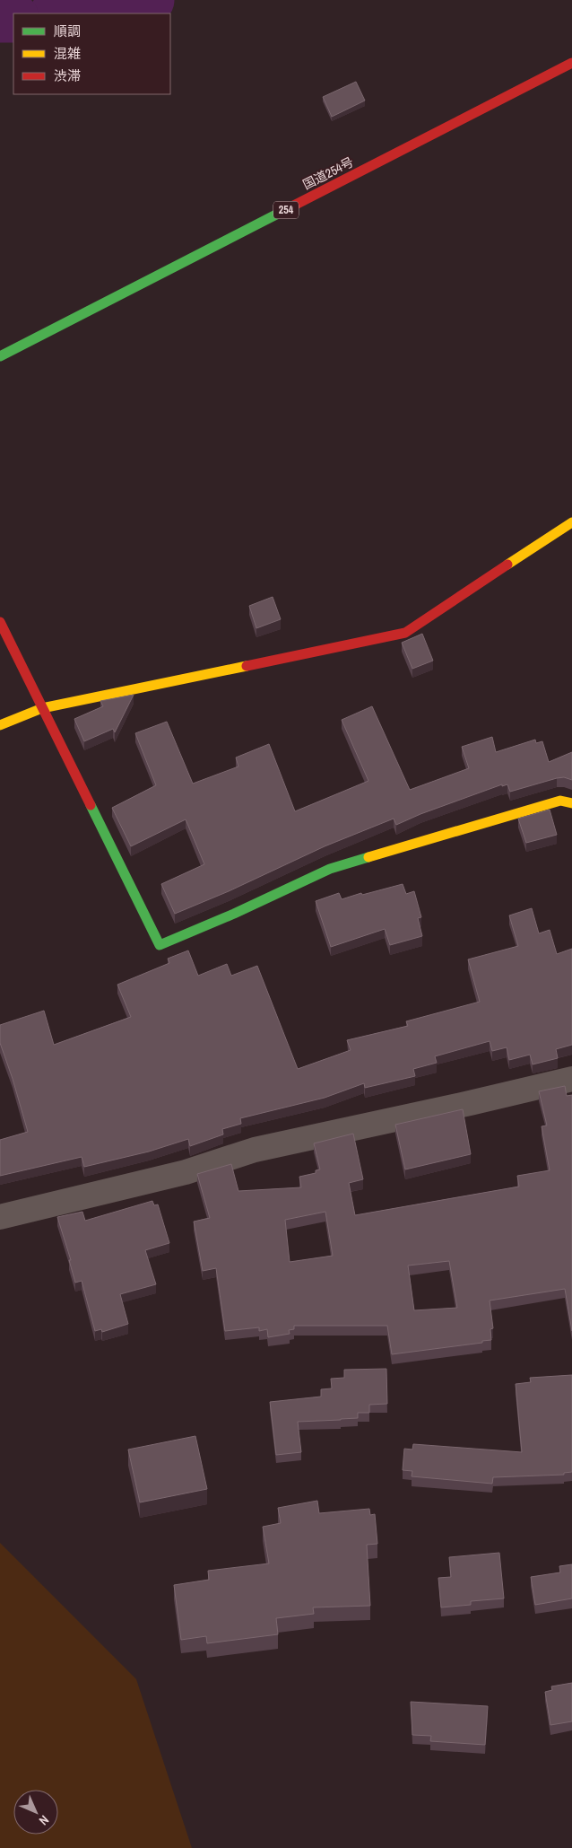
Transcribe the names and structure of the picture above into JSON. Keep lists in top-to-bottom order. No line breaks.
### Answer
{"streets":{"main road":["国道254号","254"]},"legend":["順調","混雑","渋滞"],"north":"bottom right"}
